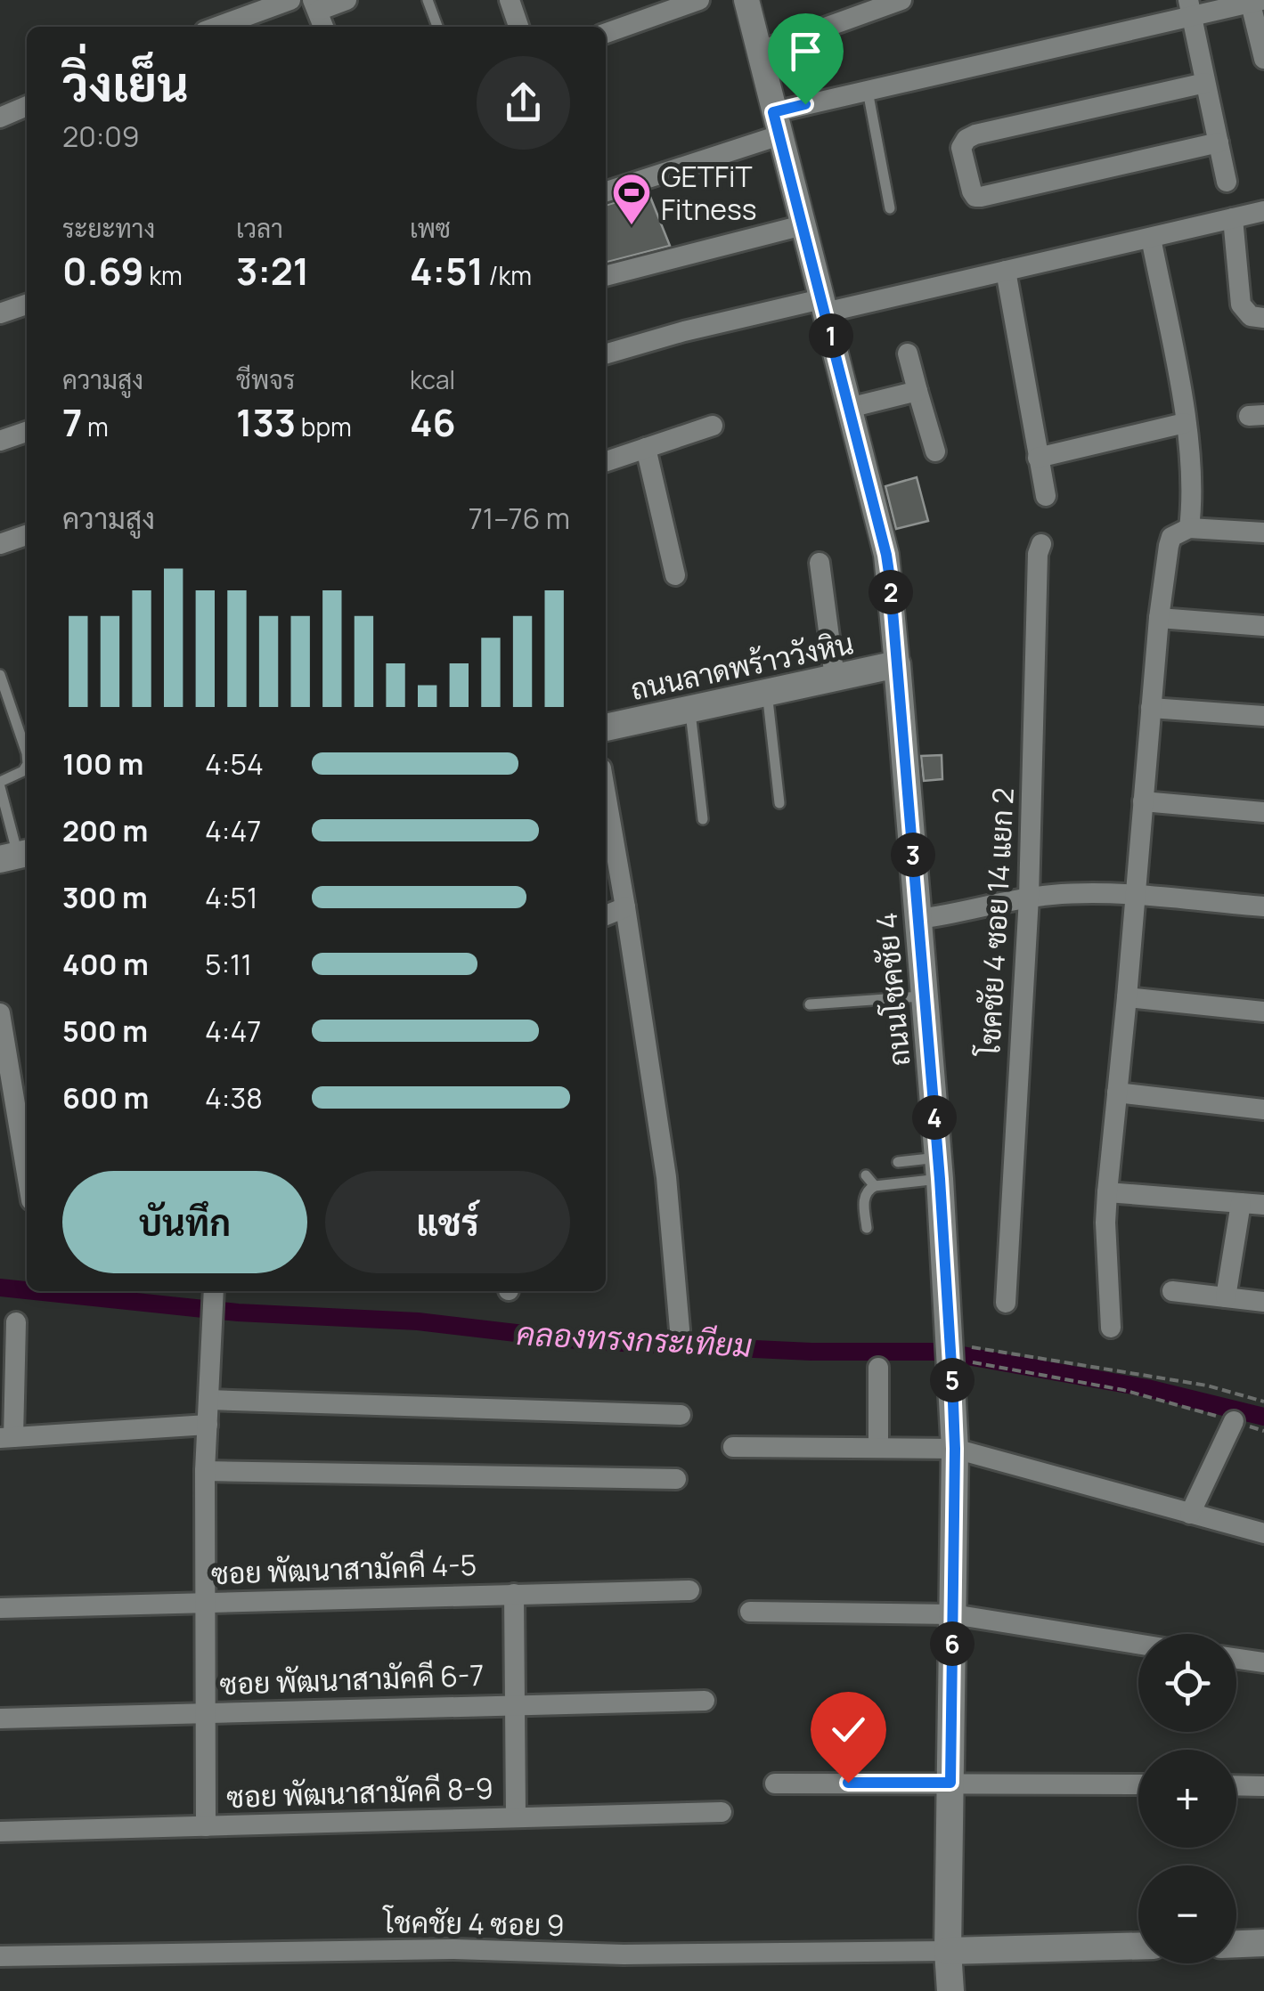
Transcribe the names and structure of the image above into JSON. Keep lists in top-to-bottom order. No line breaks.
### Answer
{"streets":{"main road":["ถนนลาดพร้าววังหิน","ถนนโชคชัย 4"],"street":["โชคชัย 4 ซอย 14 แยก 2","ซอย พัฒนาสามัคคี 4-5","ซอย พัฒนาสามัคคี 6-7","ซอย พัฒนาสามัคคี 8-9","โชคชัย 4 ซอย 9"]},"crossings":[["ถนนลาดพร้าววังหิน","ถนนโชคชัย 4"],["ถนนโชคชัย 4","โชคชัย 4 ซอย 9"]],"water":["คลองทรงกระเทียม"],"places":{"sports":["GETFiT Fitness"]},"page":{"heading":["วิ่งเย็น","20:09"],"stats":[["ระยะทาง","0.69 km"],["เวลา","3:21"],["เพซ","4:51 /km"],["ความสูง","7 m"],["ชีพจร","133 bpm"],["kcal","46"]],"pins":["1","2","3","4","5","6"],"chart":["ความสูง","71–76 m"],"list":[{"name":"100 m","note":"4:54"},{"name":"200 m","note":"4:47"},{"name":"300 m","note":"4:51"},{"name":"400 m","note":"5:11"},{"name":"500 m","note":"4:47"},{"name":"600 m","note":"4:38"}],"buttons":["บันทึก","แชร์"],"map_buttons":["+","−"]}}
